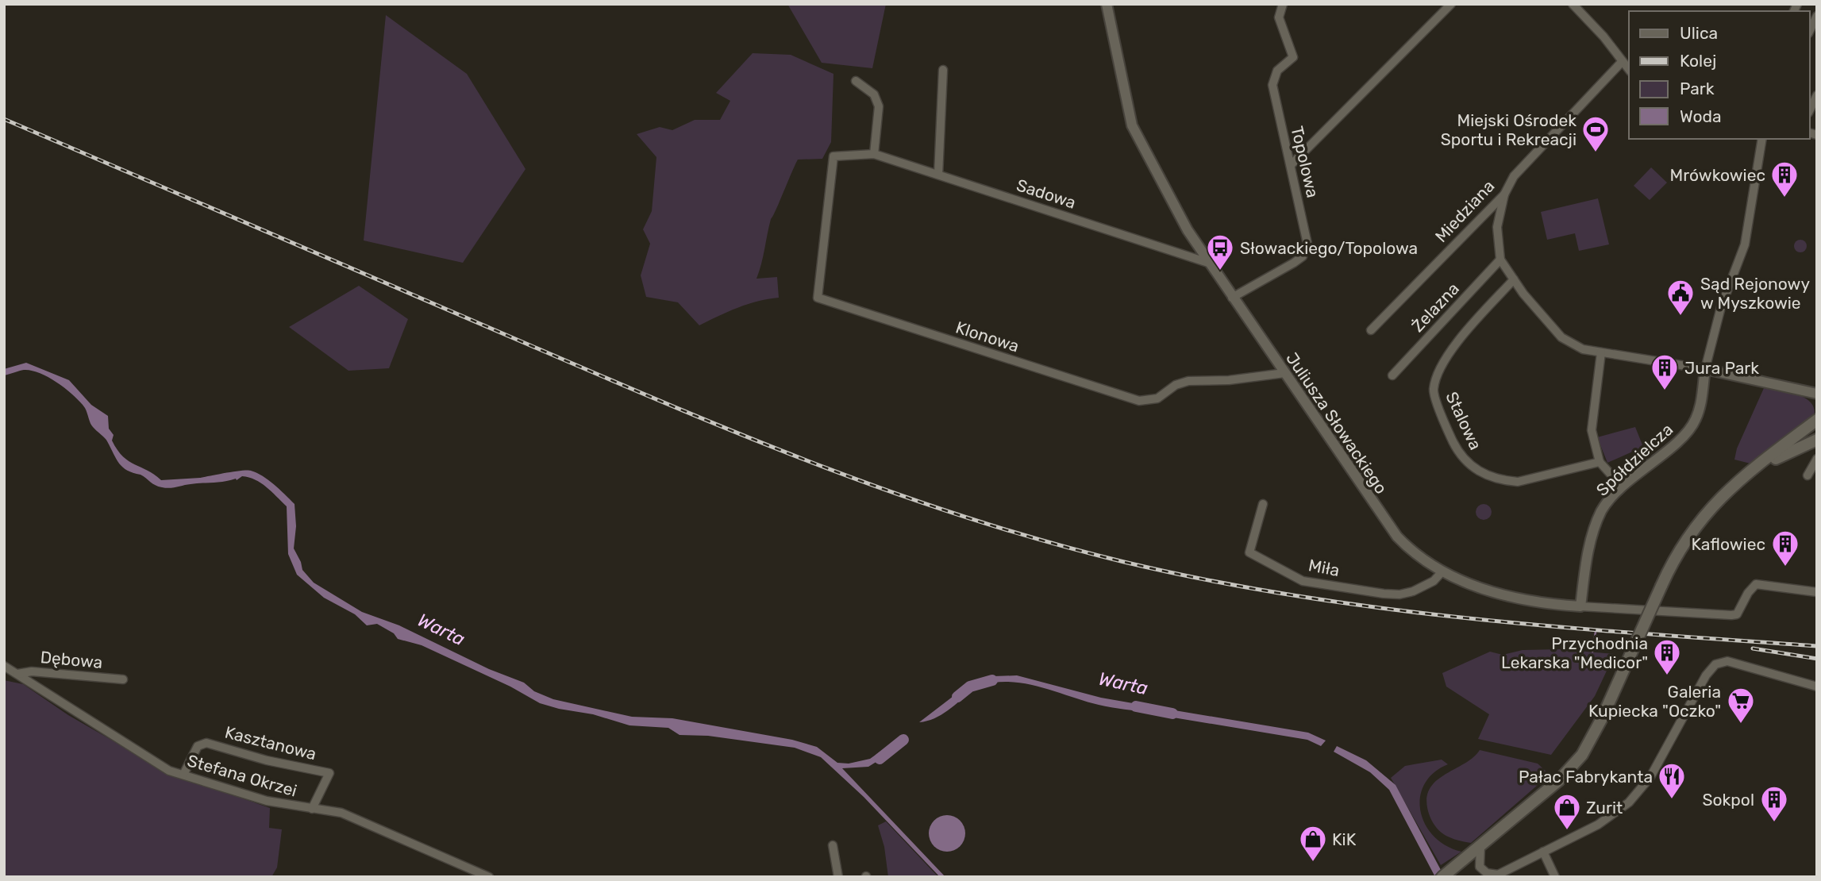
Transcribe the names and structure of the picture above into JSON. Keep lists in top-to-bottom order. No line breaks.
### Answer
{"streets":{"street":["Topolowa","Sadowa","Miedziana","Żelazna","Klonowa","Stalowa","Juliusza Słowackiego","Spółdzielcza","Miła","Dębowa","Kasztanowa","Stefana Okrzei"]},"crossings":[["Topolowa","Juliusza Słowackiego"],["Sadowa","Klonowa"],["Sadowa","Juliusza Słowackiego"],["Klonowa","Juliusza Słowackiego"],["Juliusza Słowackiego","Spółdzielcza"],["Juliusza Słowackiego","Miła"],["Dębowa","Stefana Okrzei"],["Kasztanowa","Stefana Okrzei"]],"water":["Warta"],"places":{"sports":["Miejski Ośrodek Sportu i Rekreacji"],"building":["Mrówkowiec","Jura Park","Kaflowiec","Przychodnia Lekarska \"Medicor\"","Sokpol"],"bus stop":["Słowackiego/Topolowa"],"public building":["Sąd Rejonowy w Myszkowie"],"supermarket":["Galeria Kupiecka \"Oczko\""],"restaurant":["Pałac Fabrykanta"],"shop":["Zurit","KiK"]},"legend":["Ulica","Kolej","Park","Woda"]}
